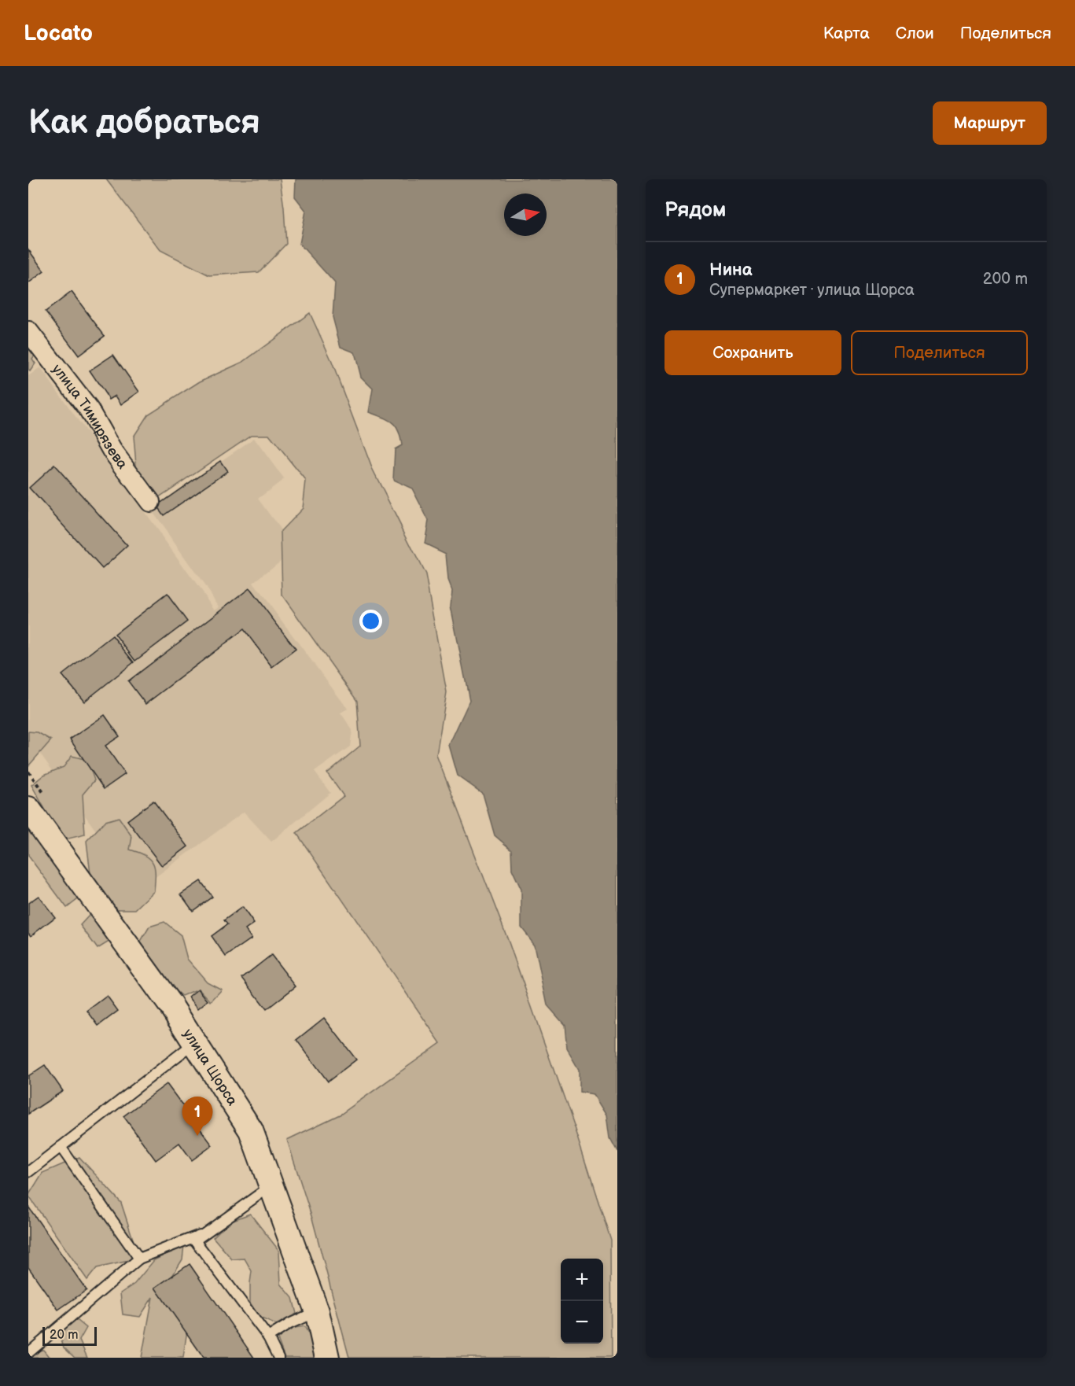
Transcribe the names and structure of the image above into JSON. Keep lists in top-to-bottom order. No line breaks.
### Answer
{"streets":{"street":["улица Тимирязева","улица Щорса"]},"scale_bar":"20 m","north":"right","page":{"header":"Locato","nav":["Карта","Слои","Поделиться"],"buttons":["Маршрут",["Сохранить","Поделиться"]],"title":"Как добраться","heading":"Рядом","list":[{"mark":"1","name":"Нина","note":"Супермаркет · улица Щорса","value":"200 m"}],"pins":"1","map_buttons":["+","−"],"scale":"20 m"}}
